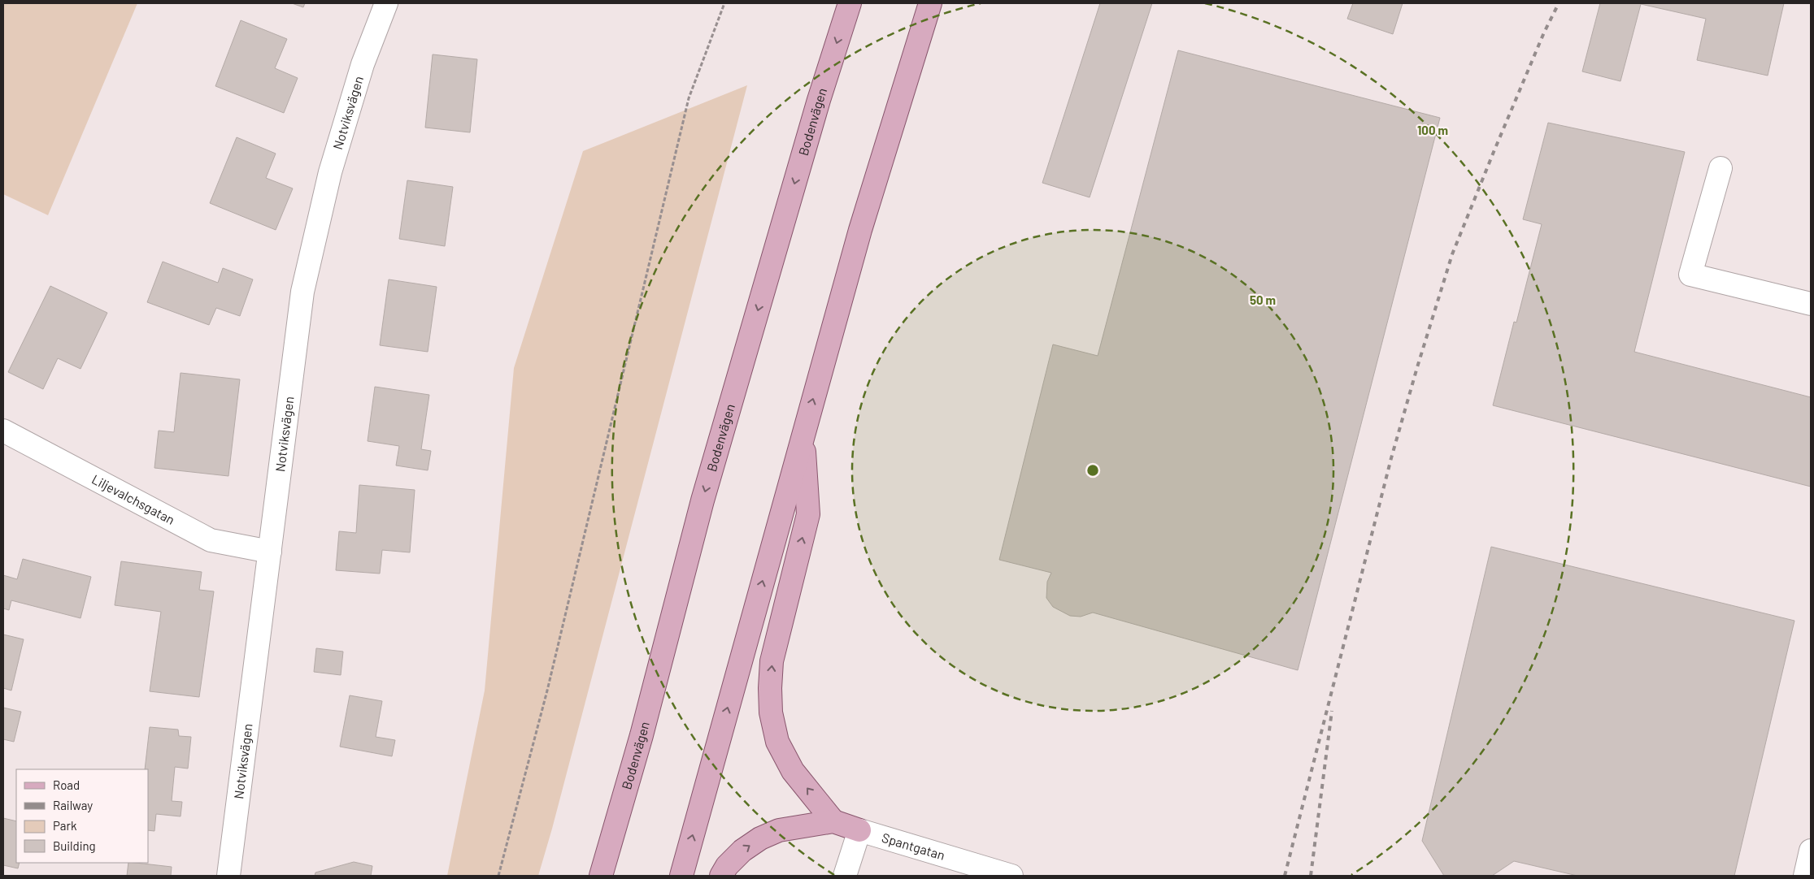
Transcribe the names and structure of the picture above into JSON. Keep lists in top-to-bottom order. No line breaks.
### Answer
{"streets":{"main road":["Bodenvägen"],"street":["Notviksvägen","Liljevalchsgatan","Spantgatan"]},"crossings":[["Notviksvägen","Liljevalchsgatan"]],"legend":["Road","Railway","Park","Building"],"rings":["100 m","50 m"]}
